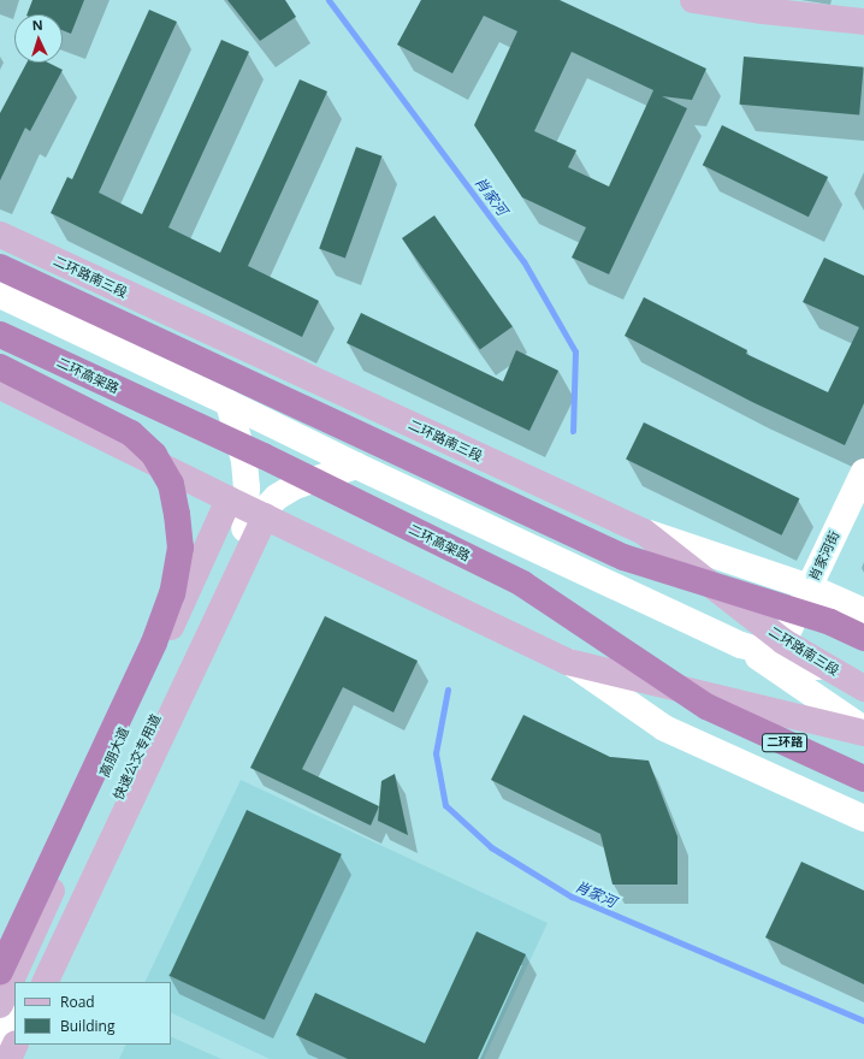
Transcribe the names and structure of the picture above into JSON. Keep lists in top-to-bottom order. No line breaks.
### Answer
{"streets":{"highway":["二环高架路","二环路"],"main road":["二环路南三段","高朋大道"],"street":["肖家河街","快速公交专用道"]},"crossings":[["二环路南三段","肖家河街"]],"water":["肖家河"],"legend":["Road","Building"],"north":"top"}
